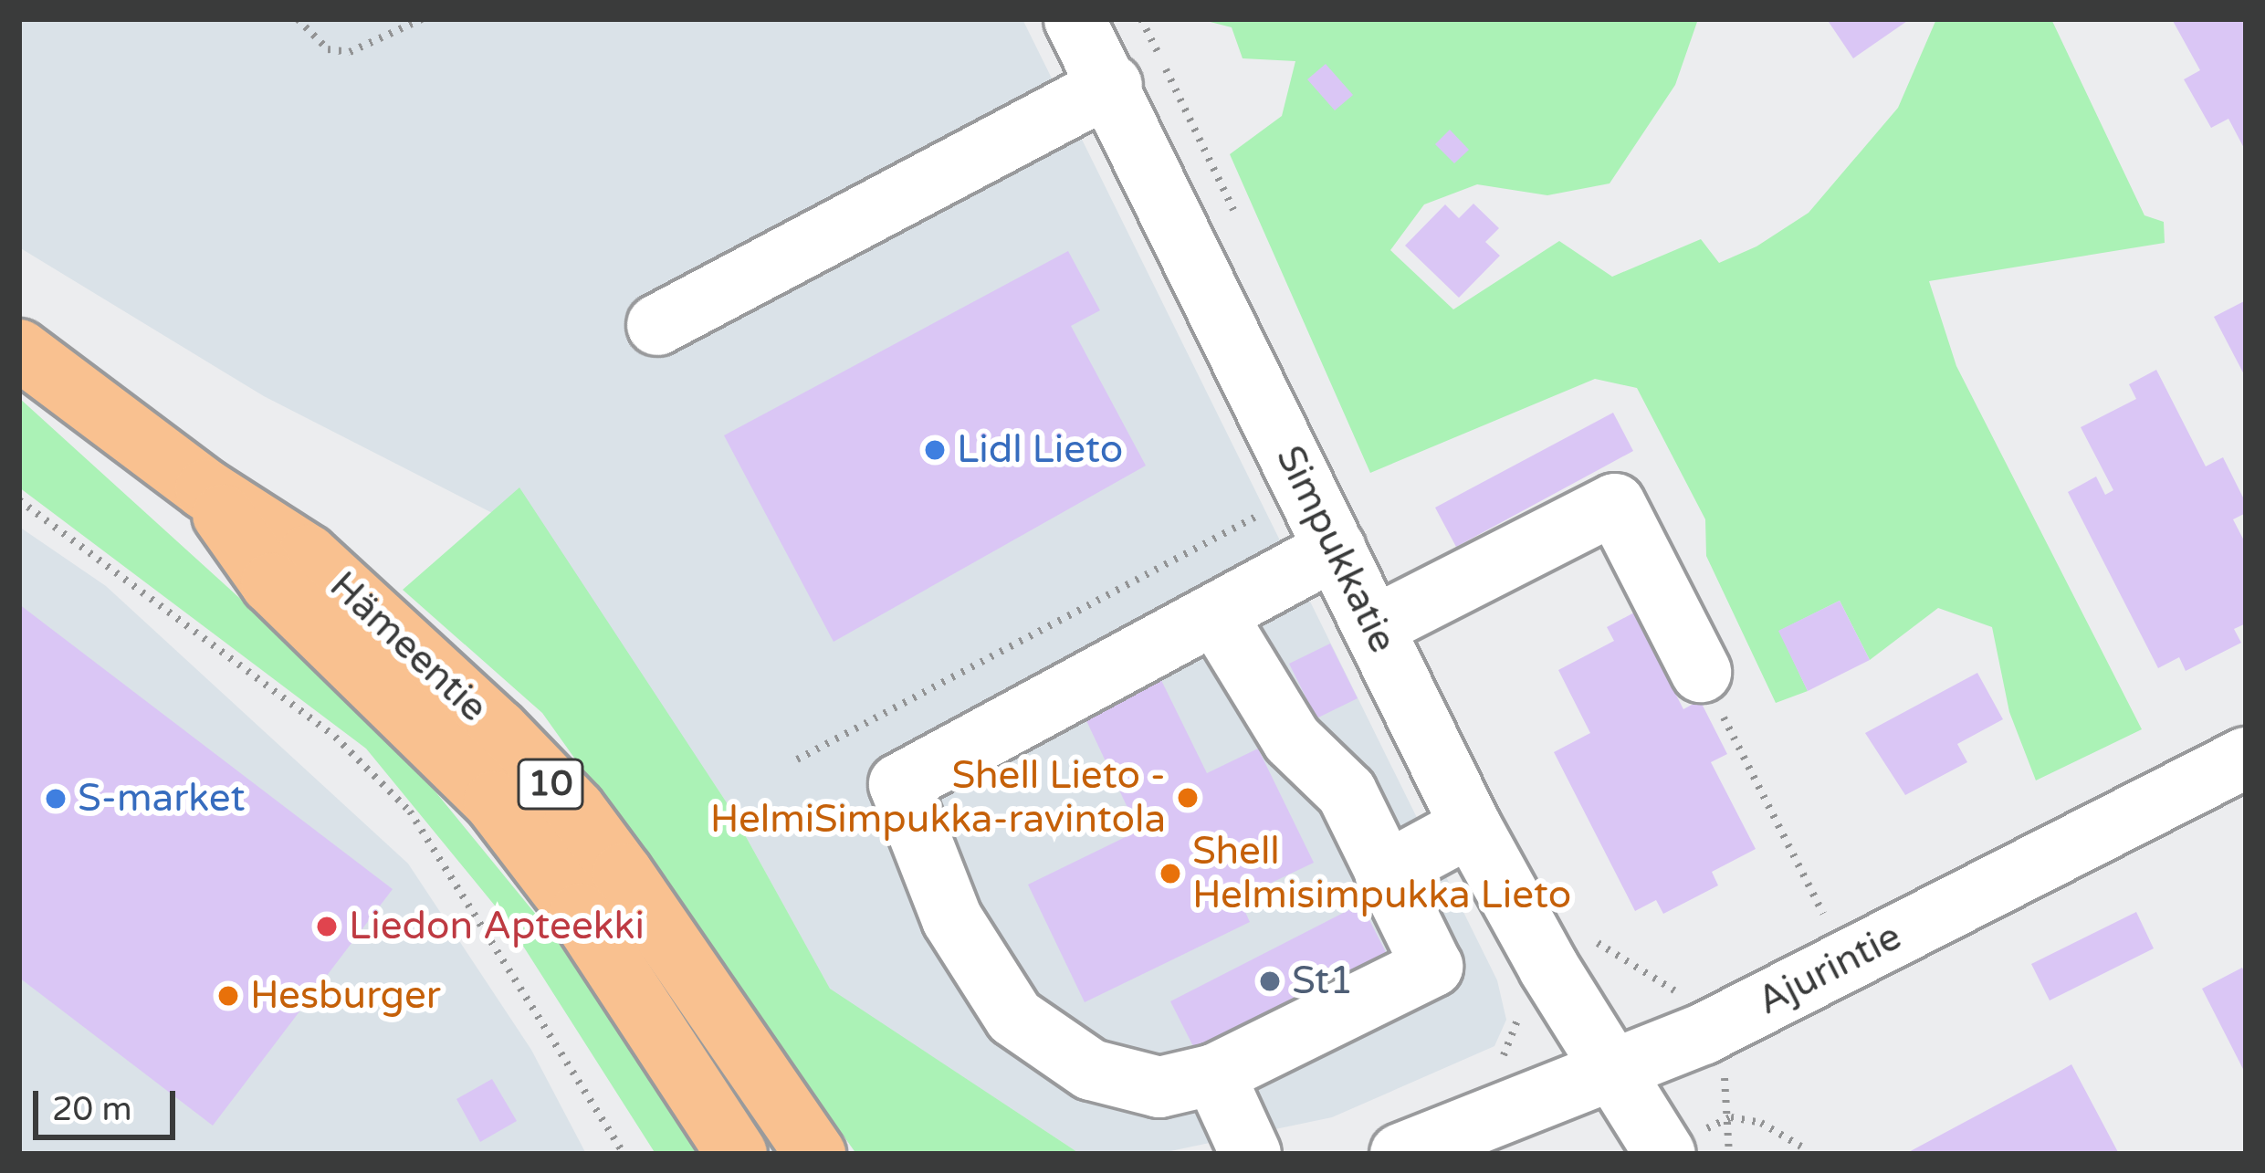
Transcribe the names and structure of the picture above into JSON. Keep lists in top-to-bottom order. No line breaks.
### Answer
{"streets":{"highway":["Hämeentie","10"],"street":["Simpukkatie","Ajurintie"]},"crossings":[["Simpukkatie","Ajurintie"]],"places":["Lidl Lieto","Shell Lieto - HelmiSimpukka-ravintola","S-market","Shell Helmisimpukka Lieto","Liedon Apteekki","St1","Hesburger"],"scale_bar":"20 m"}
